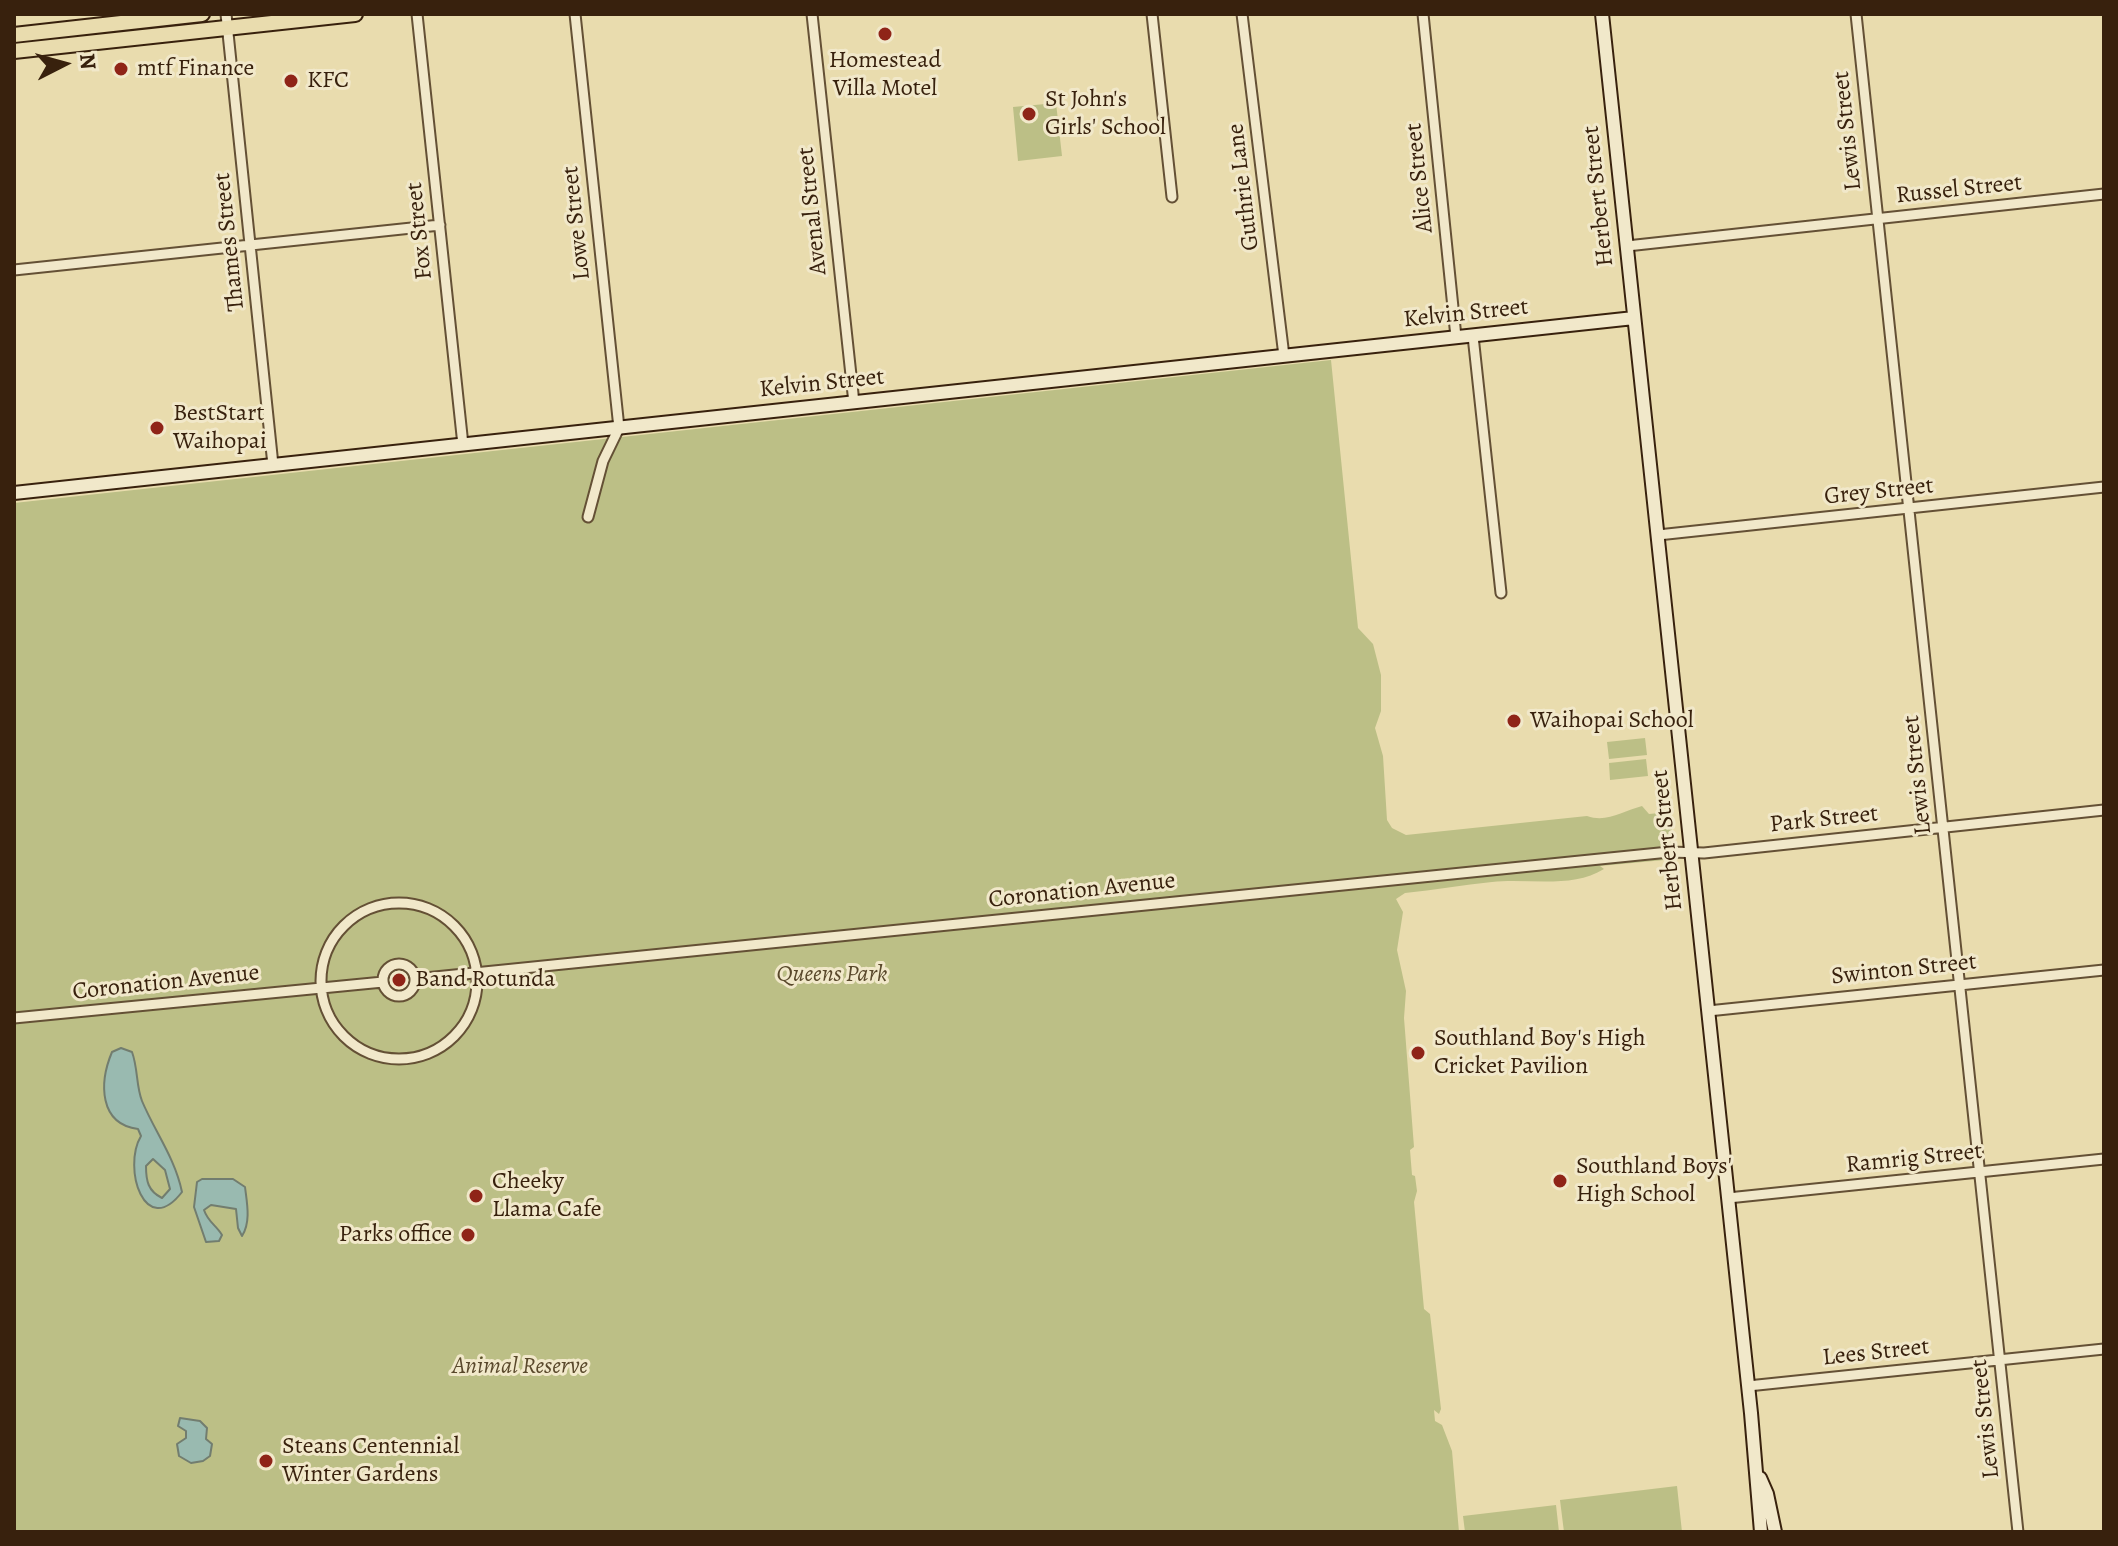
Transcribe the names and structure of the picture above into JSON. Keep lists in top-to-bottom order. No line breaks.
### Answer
{"streets":{"main road":["Herbert Street","Kelvin Street"],"street":["Lewis Street","Alice Street","Guthrie Lane","Russel Street","Avenal Street","Lowe Street","Fox Street","Thames Street","Grey Street","Park Street","Coronation Avenue","Swinton Street","Ramrig Street","Lees Street"]},"crossings":[["Lewis Street","Russel Street"],["Lewis Street","Grey Street"],["Lewis Street","Park Street"],["Lewis Street","Swinton Street"],["Lewis Street","Ramrig Street"],["Lewis Street","Lees Street"],["Alice Street","Kelvin Street"],["Guthrie Lane","Kelvin Street"],["Russel Street","Herbert Street"],["Herbert Street","Kelvin Street"],["Herbert Street","Grey Street"],["Herbert Street","Park Street"],["Herbert Street","Coronation Avenue"],["Herbert Street","Swinton Street"],["Herbert Street","Ramrig Street"],["Herbert Street","Lees Street"],["Avenal Street","Kelvin Street"],["Lowe Street","Kelvin Street"],["Fox Street","Kelvin Street"],["Thames Street","Kelvin Street"],["Park Street","Coronation Avenue"]],"parks":["Queens Park","Animal Reserve"],"places":["Homestead Villa Motel","mtf Finance","KFC","St John's Girls' School","BestStart Waihopai","Waihopai School","Band Rotunda","Southland Boy's High Cricket Pavilion","Southland Boys' High School","Cheeky Llama Cafe","Parks office","Steans Centennial Winter Gardens"],"north":"right"}
